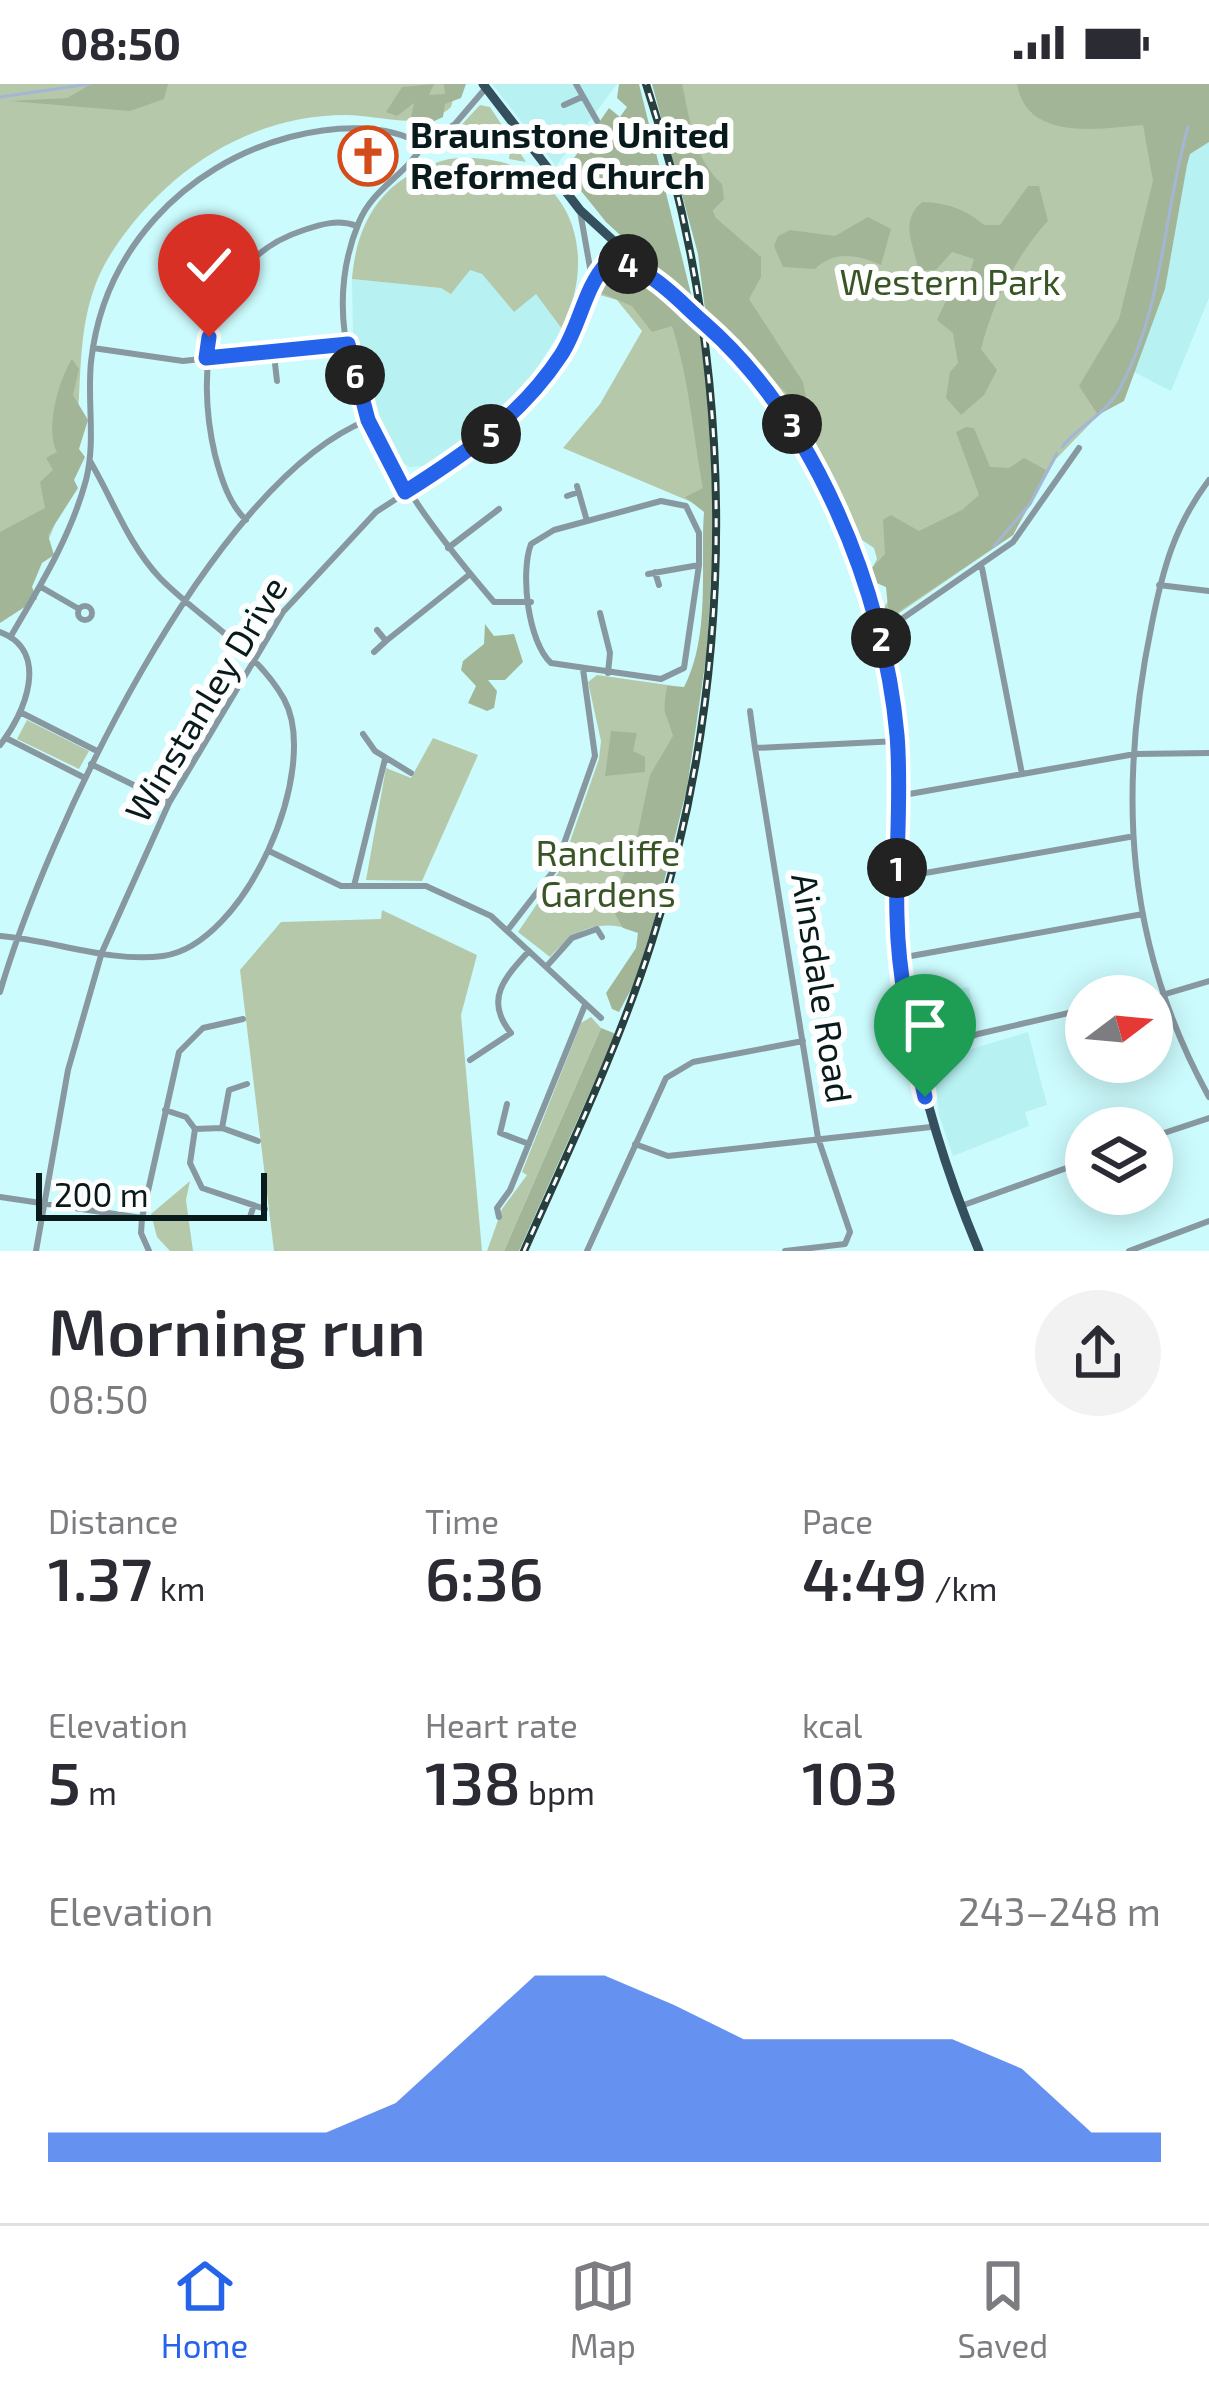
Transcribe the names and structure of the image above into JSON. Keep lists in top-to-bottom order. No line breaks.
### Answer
{"streets":{"street":["Winstanley Drive","Ainsdale Road"]},"parks":["Western Park","Rancliffe Gardens"],"places":{"church":["Braunstone United Reformed Church"]},"scale_bar":"200 m","north":"right","page":{"status":"08:50","pins":["4","6","3","5","2","1"],"scale":"200 m","heading":["Morning run","08:50"],"stats":[["Distance","1.37 km"],["Time","6:36"],["Pace","4:49 /km"],["Elevation","5 m"],["Heart rate","138 bpm"],["kcal","103"]],"chart":["Elevation","243–248 m"],"tabs":["Home","Map","Saved"]}}
